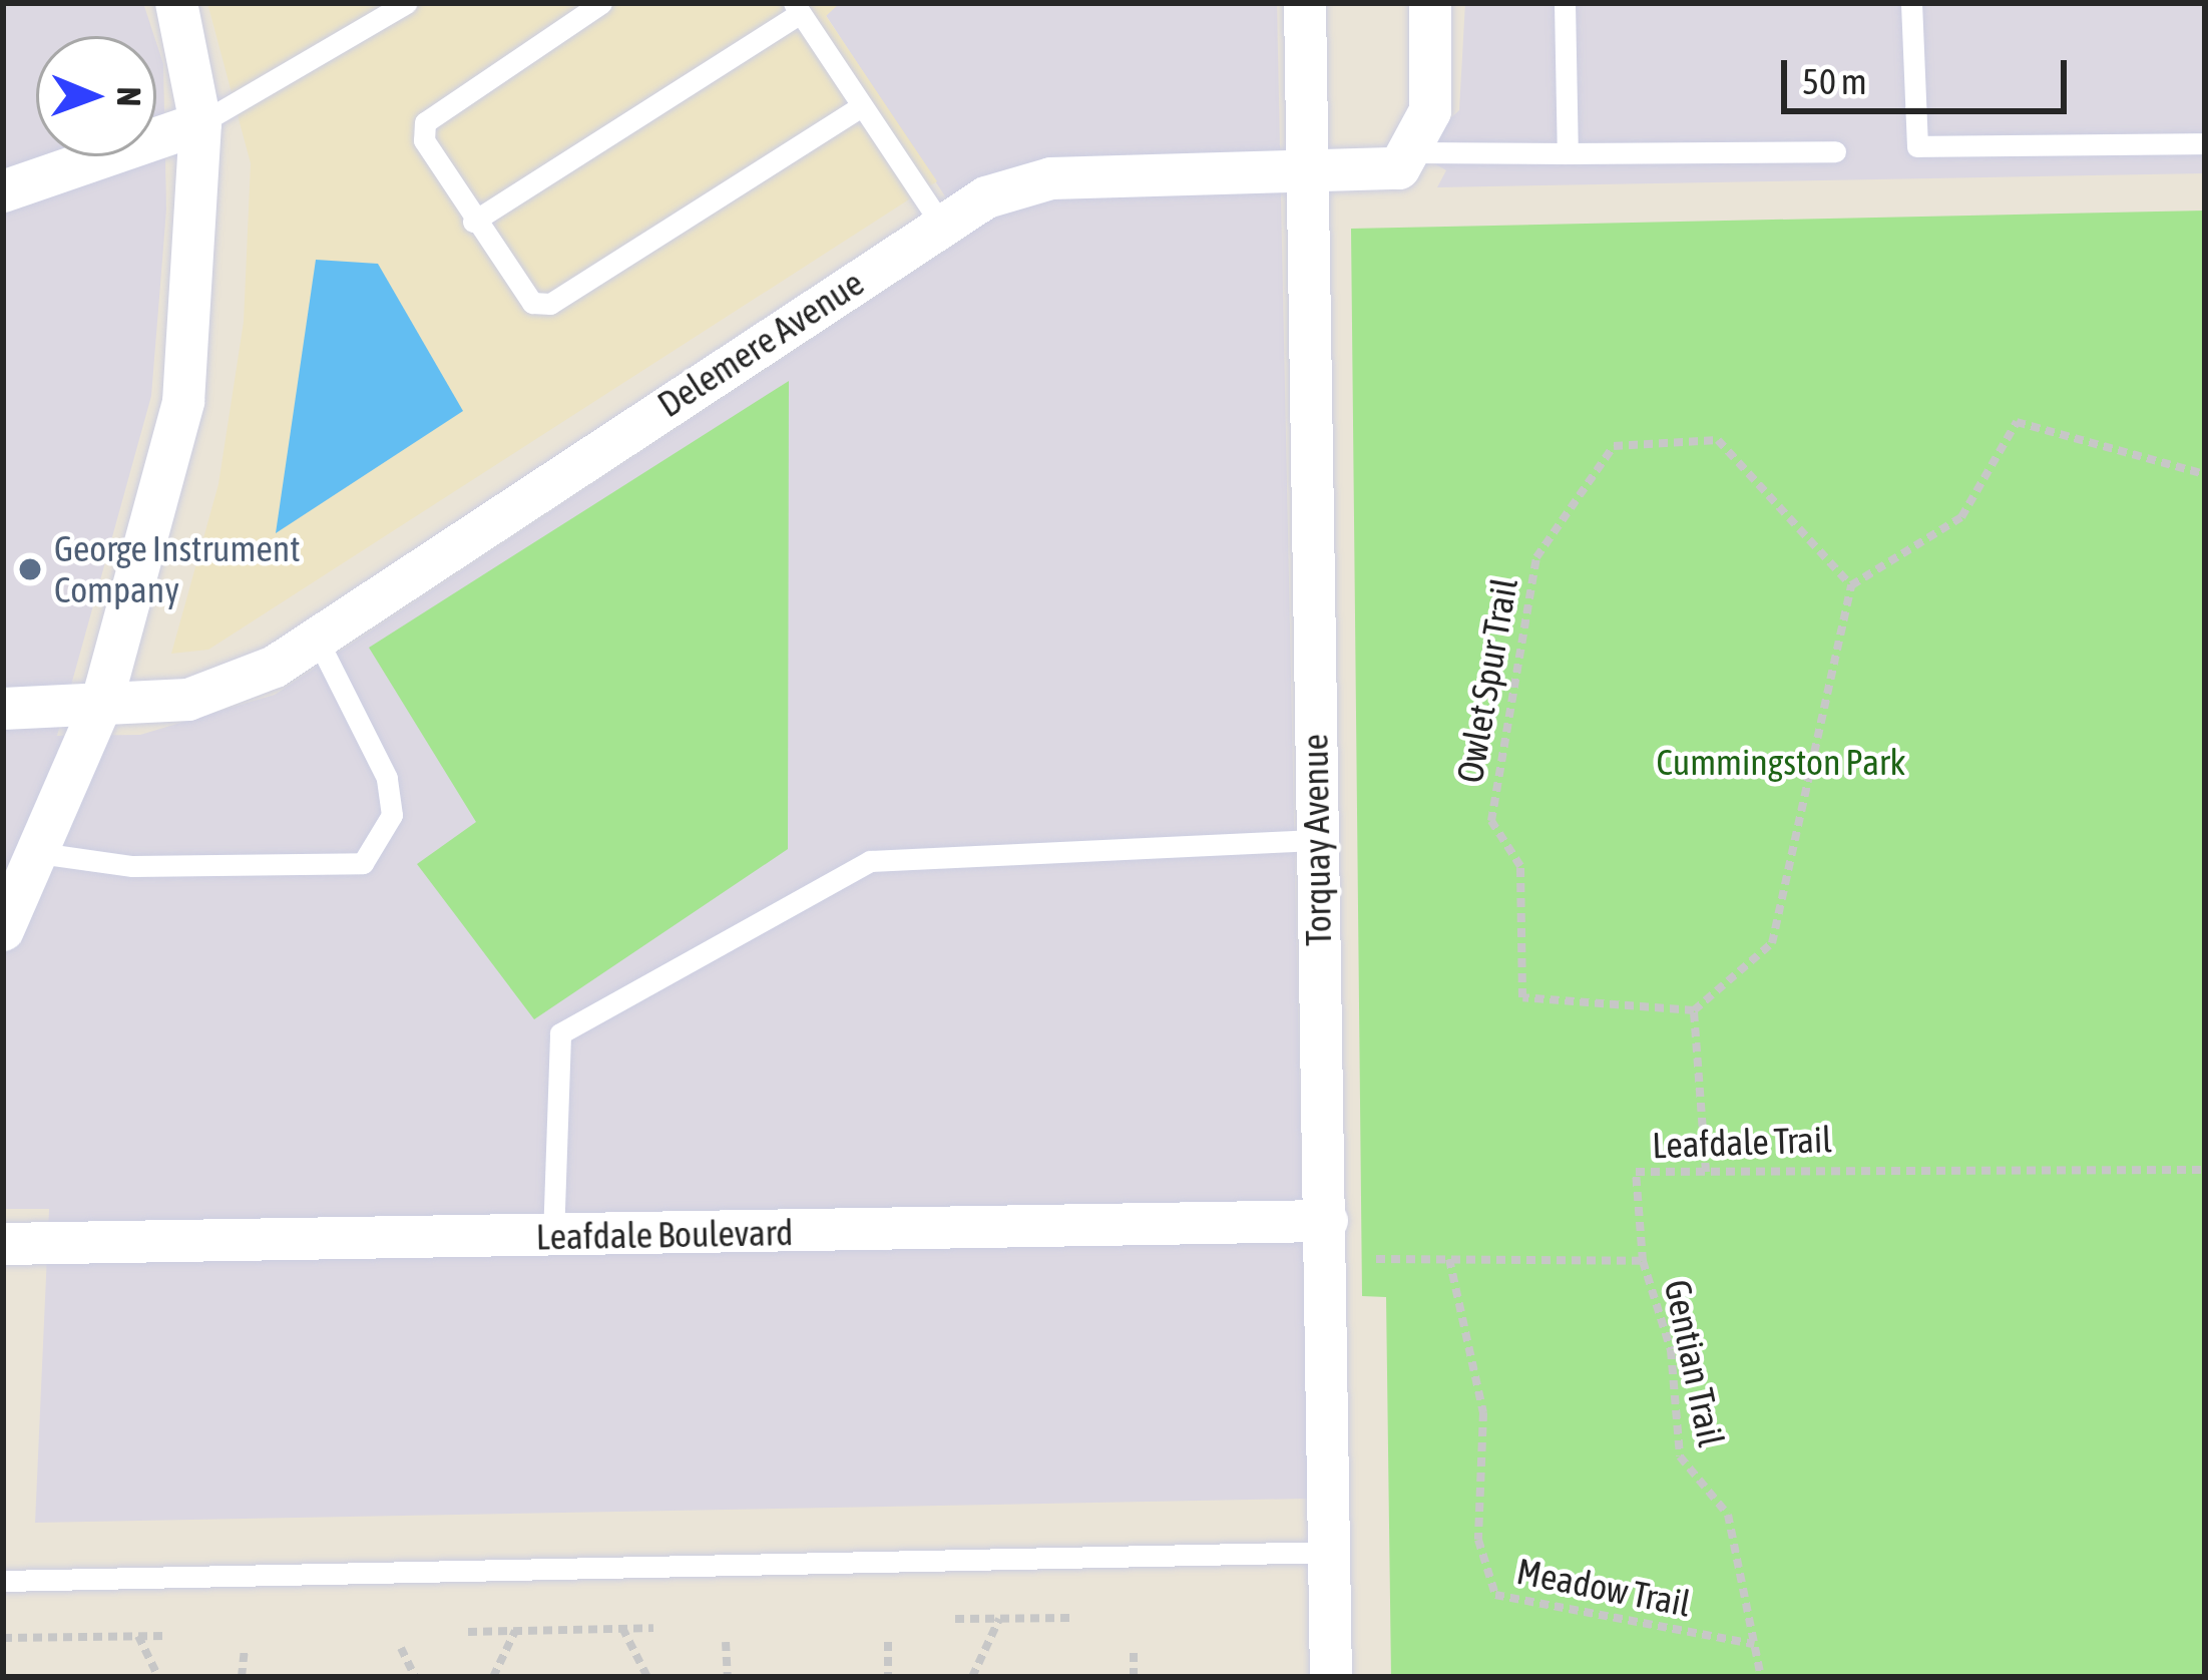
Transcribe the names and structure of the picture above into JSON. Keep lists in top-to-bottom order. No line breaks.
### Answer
{"streets":{"street":["Delemere Avenue","Torquay Avenue","Leafdale Boulevard"],"path":["Owlet Spur Trail","Leafdale Trail","Gentian Trail","Meadow Trail"]},"crossings":[["Delemere Avenue","Torquay Avenue"],["Torquay Avenue","Leafdale Boulevard"],["Leafdale Trail","Gentian Trail"],["Gentian Trail","Meadow Trail"]],"parks":["Cummingston Park"],"places":["George Instrument Company"],"scale_bar":"50 m","north":"right"}
